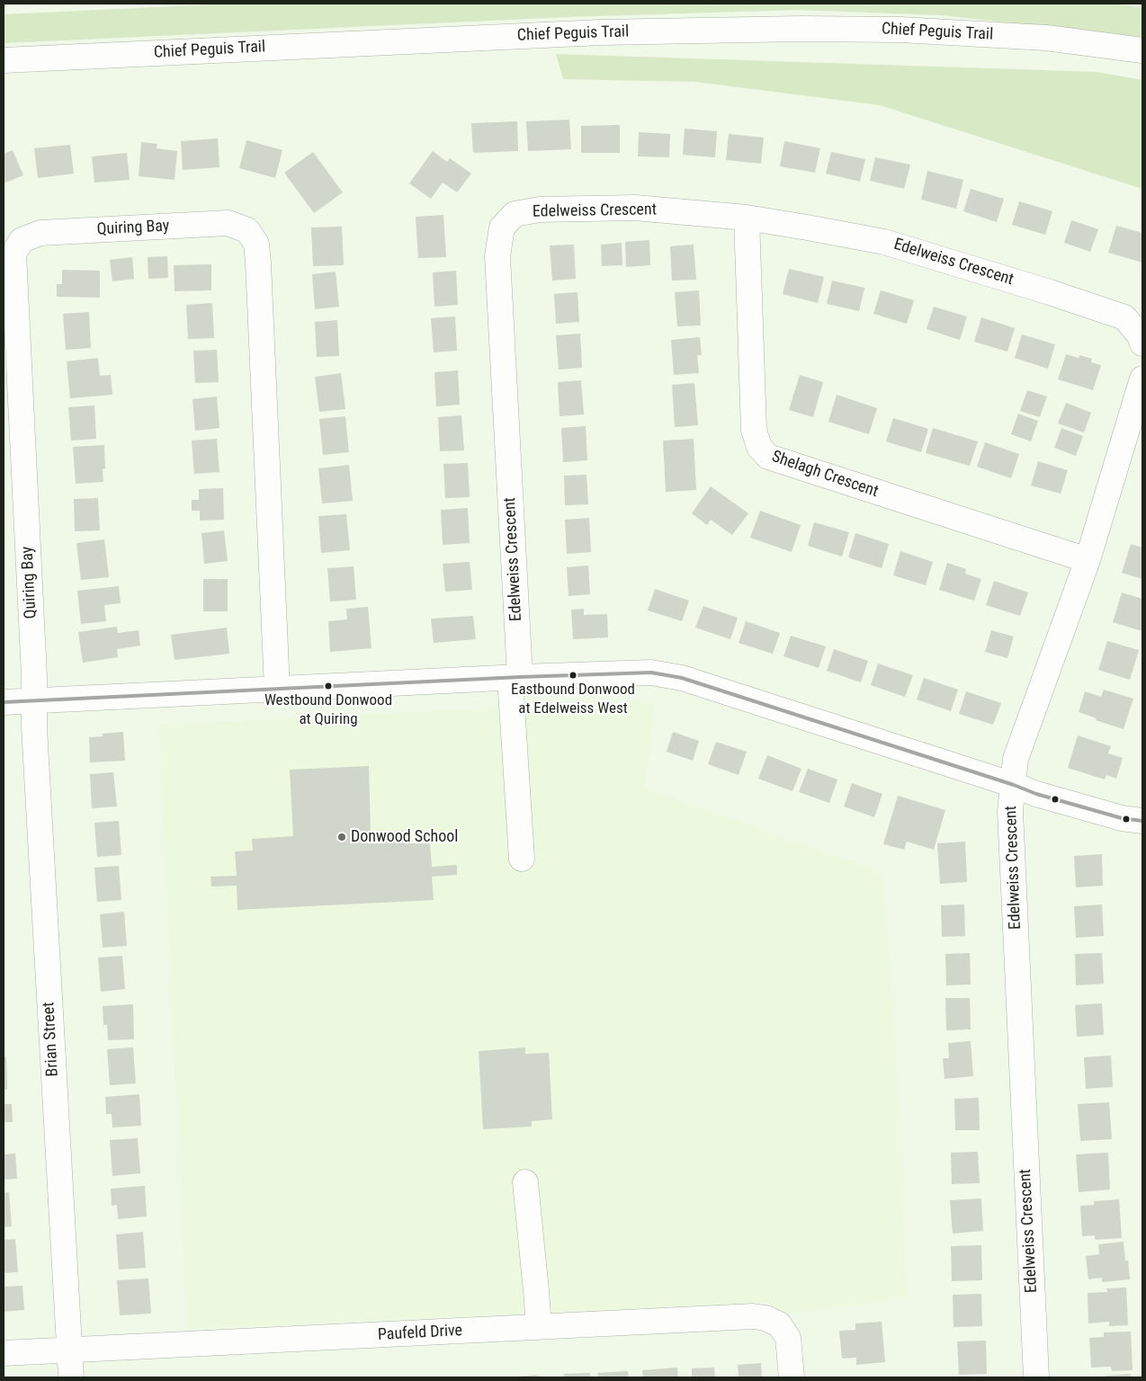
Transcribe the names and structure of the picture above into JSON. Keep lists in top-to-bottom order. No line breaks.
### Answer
{"streets":{"street":["Chief Peguis Trail","Edelweiss Crescent","Quiring Bay","Shelagh Crescent","Brian Street","Paufeld Drive"]},"crossings":[["Edelweiss Crescent","Shelagh Crescent"],["Quiring Bay","Brian Street"],["Brian Street","Paufeld Drive"]],"places":["Eastbound Donwood at Edelweiss West","Westbound Donwood at Quiring","Donwood School"]}
